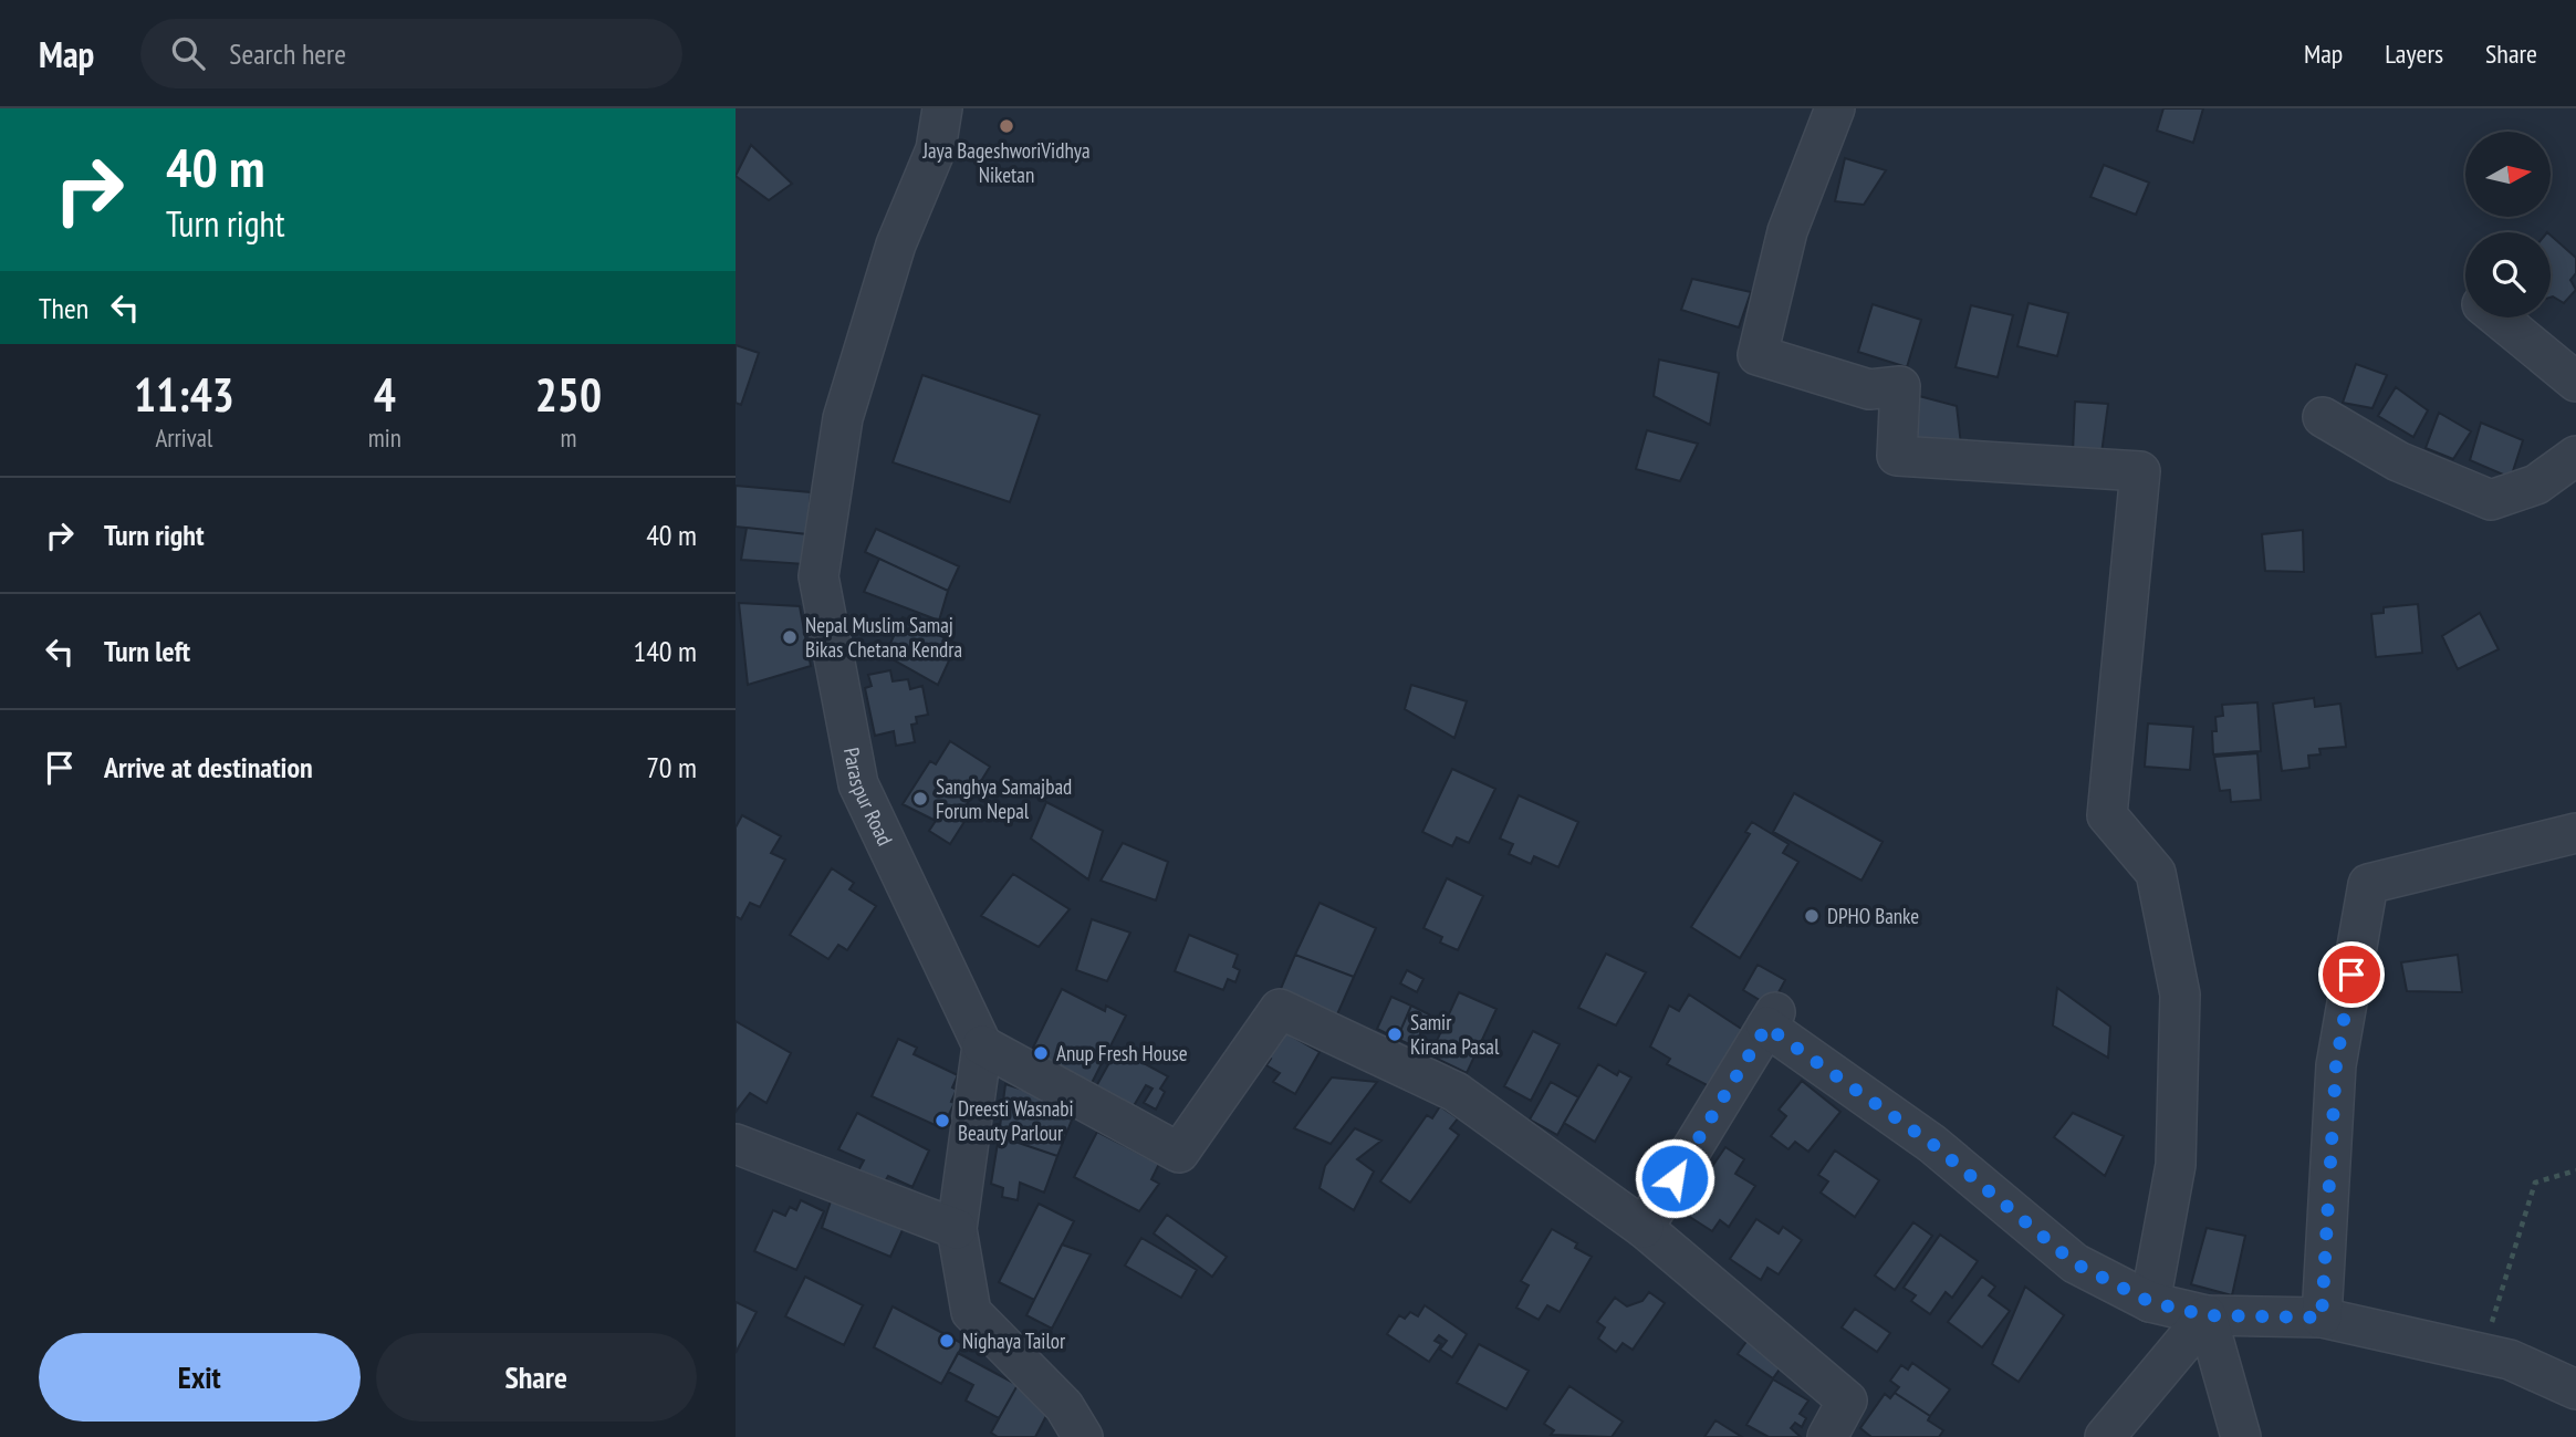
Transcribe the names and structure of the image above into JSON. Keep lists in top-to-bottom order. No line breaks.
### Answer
{"streets":{"street":["Paraspur Road"]},"places":["Jaya BageshworiVidhya Niketan","Nepal Muslim Samaj Bikas Chetana Kendra","Sanghya Samajbad Forum Nepal","DPHO Banke","Samir Kirana Pasal","Anup Fresh House","Dreesti Wasnabi Beauty Parlour","Nighaya Tailor"],"north":"right","page":{"header":"Map","search":"Search here","nav":["Map","Layers","Share"],"turn":["40 m","Turn right"],"then":"Then","eta":["11:43","Arrival","4","min","250","m"],"list":[{"name":"Turn right","value":"40 m"},{"name":"Turn left","value":"140 m"},{"name":"Arrive at destination","value":"70 m"}],"buttons":["Exit","Share"]}}
